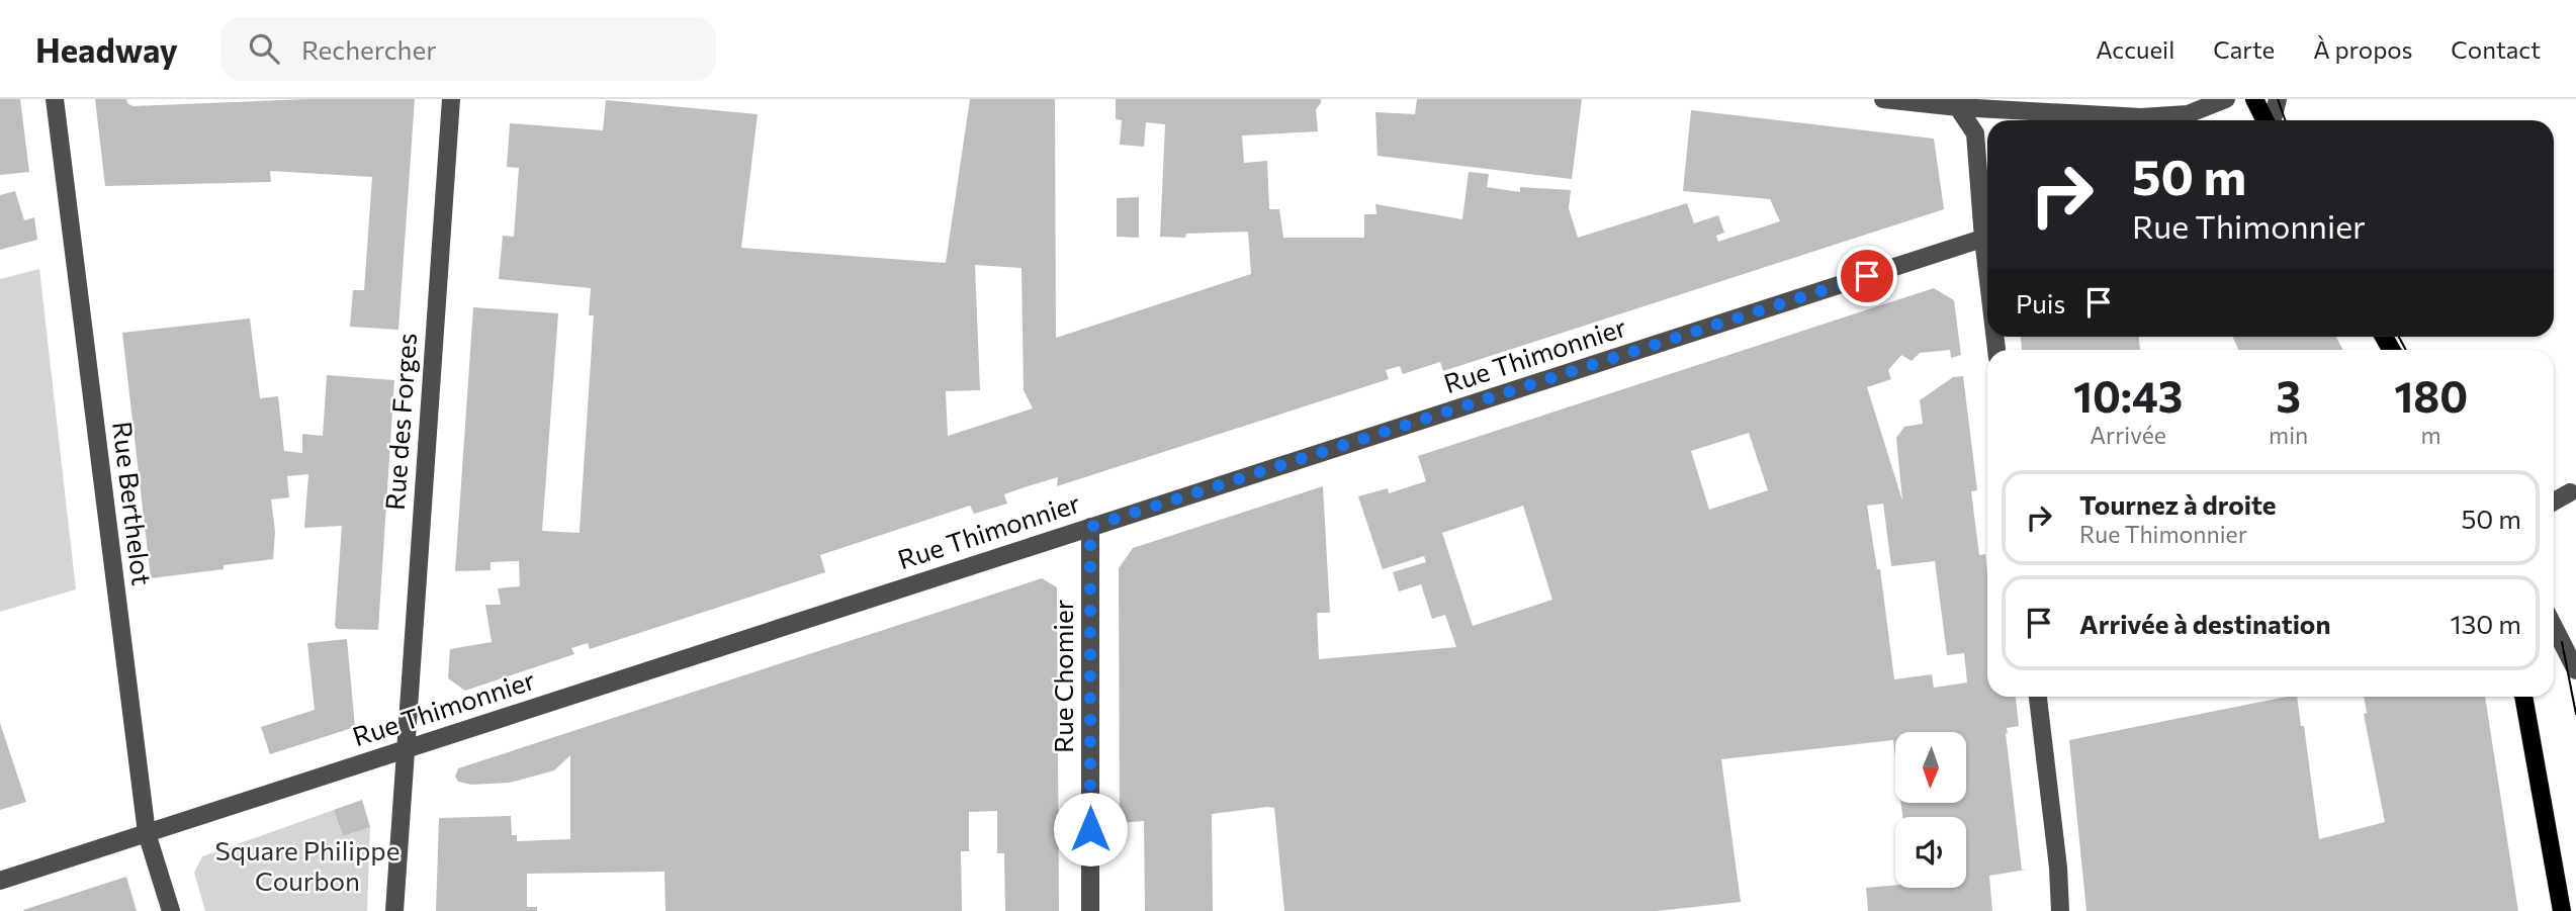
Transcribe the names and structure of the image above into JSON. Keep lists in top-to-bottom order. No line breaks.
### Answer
{"streets":{"street":["Rue Thimonnier","Rue des Forges","Rue Berthelot","Rue Chomier"]},"crossings":[["Rue Thimonnier","Rue des Forges"],["Rue Thimonnier","Rue Berthelot"],["Rue Thimonnier","Rue Chomier"]],"parks":["Square Philippe Courbon"],"north":"bottom","page":{"header":"Headway","search":"Rechercher","nav":["Accueil","Carte","À propos","Contact"],"turn":["50 m","Rue Thimonnier"],"then":"Puis","eta":["10:43","Arrivée","3","min","180","m"],"list":[{"name":"Tournez à droite","note":"Rue Thimonnier","value":"50 m"},{"name":"Arrivée à destination","value":"130 m"}]}}
